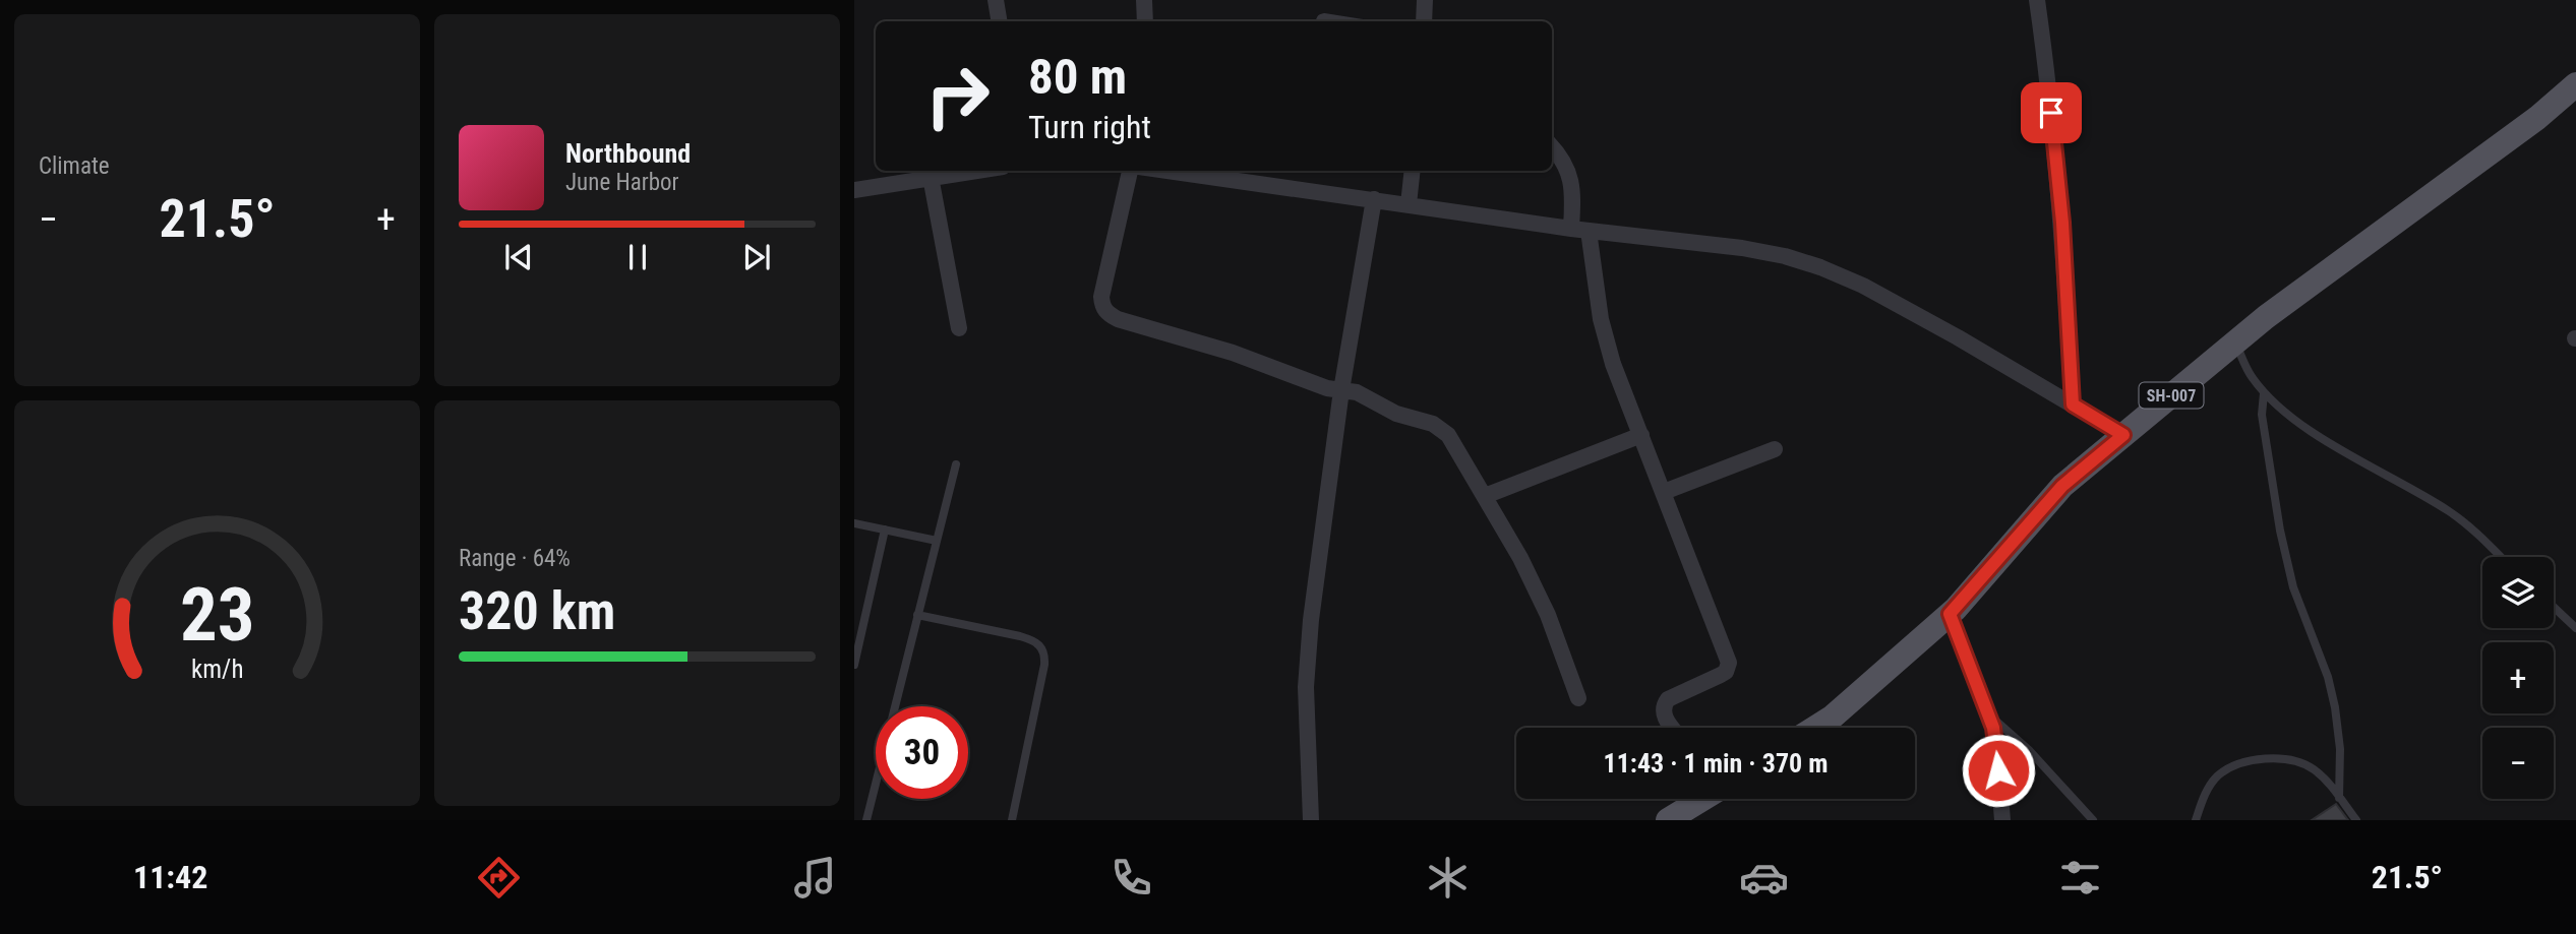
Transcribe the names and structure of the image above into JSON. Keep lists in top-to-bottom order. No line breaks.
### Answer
{"streets":{"main road":["SH-007"]},"page":{"tile":["Climate",["Range · 64%","320 km"]],"turn":["80 m","Turn right"],"song":["Northbound","June Harbor"],"heat":["−","21.5°","+"],"map_buttons":["+","−"],"limit":"30","trip":"11:43 · 1 min · 370 m","tabs":["11:42","21.5°"],"gauge":["23","km/h"]}}
